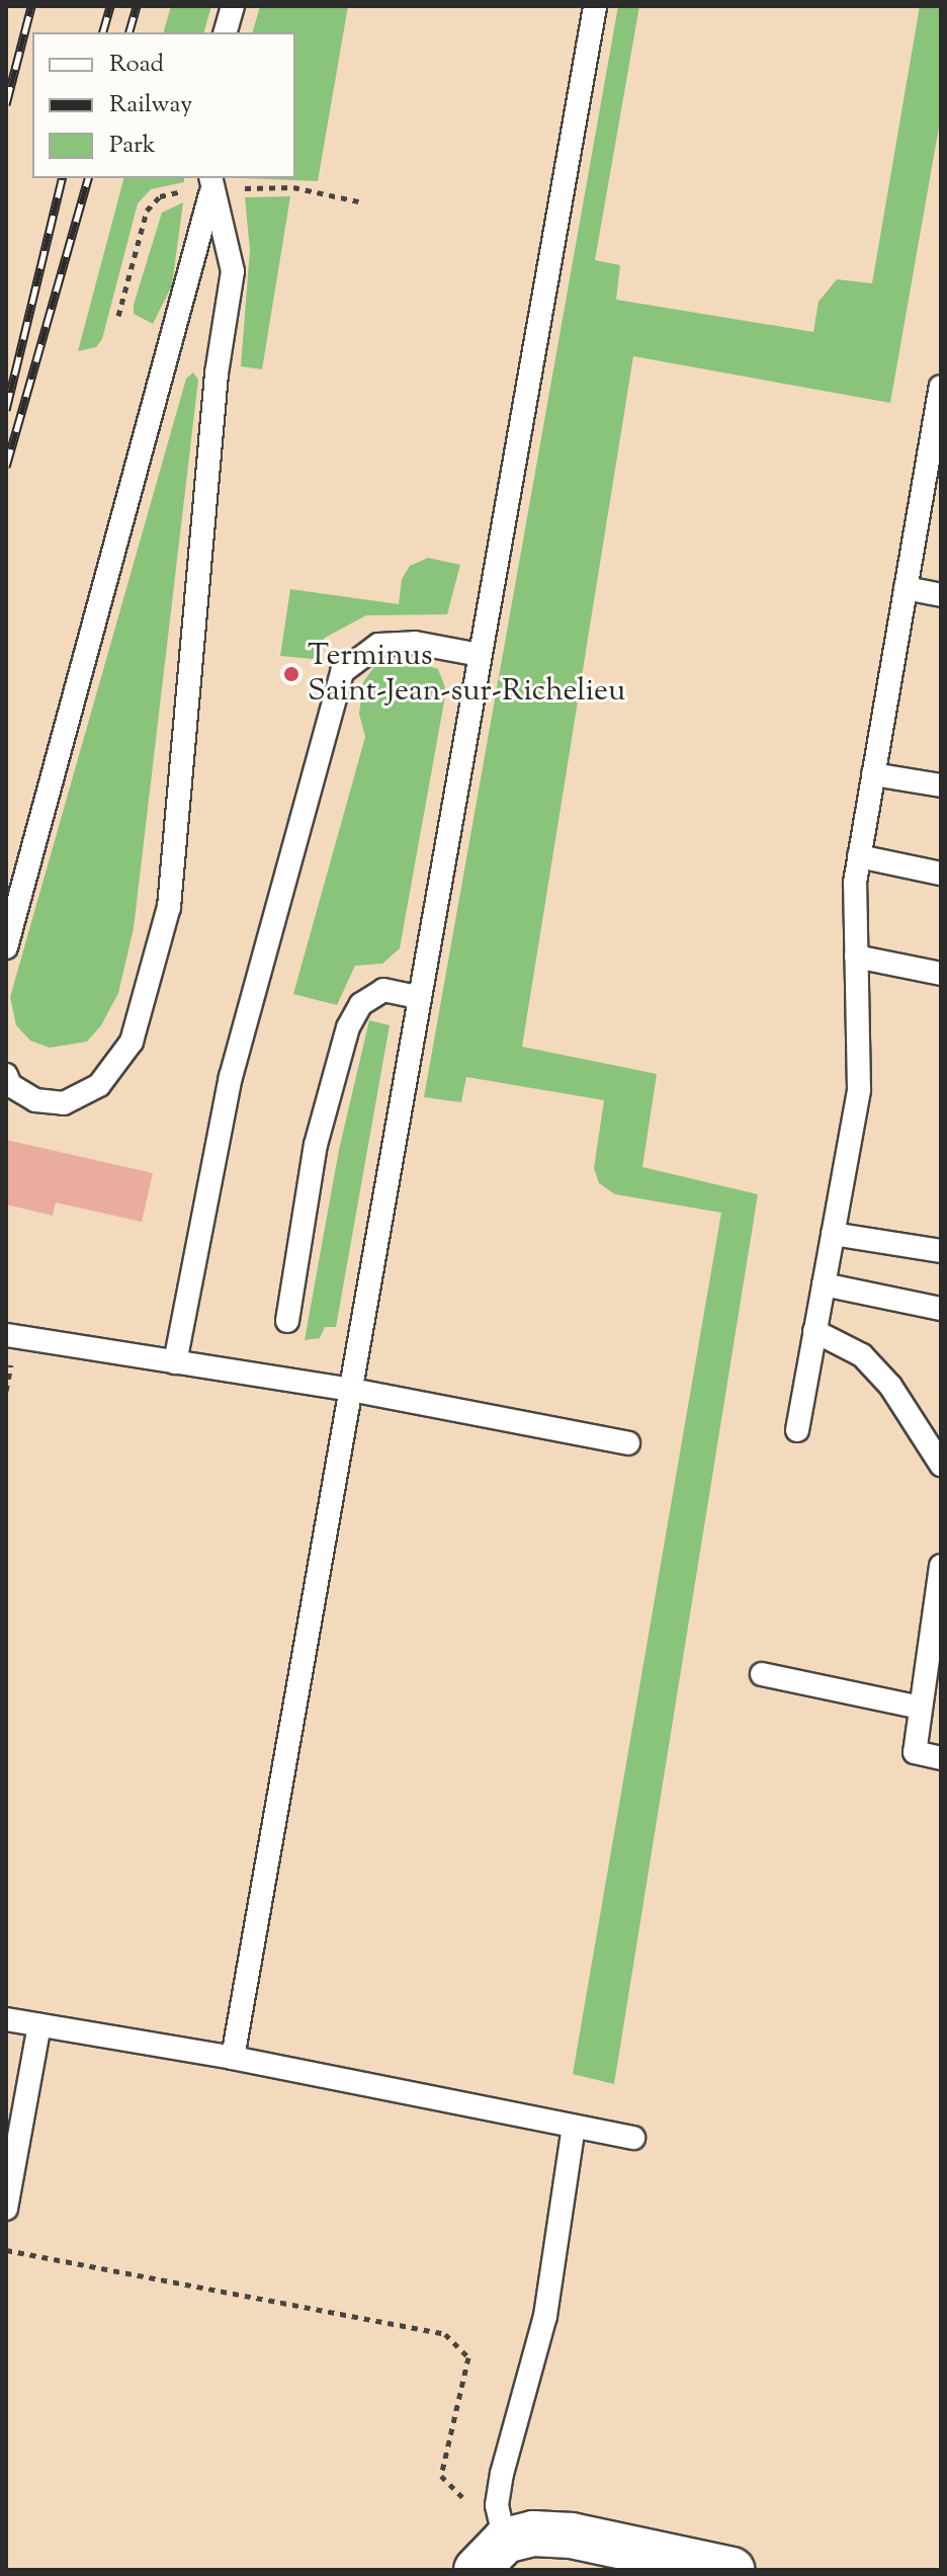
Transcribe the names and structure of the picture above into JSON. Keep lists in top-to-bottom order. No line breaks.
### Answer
{"places":["Terminus Saint-Jean-sur-Richelieu"],"legend":["Road","Railway","Park"]}
